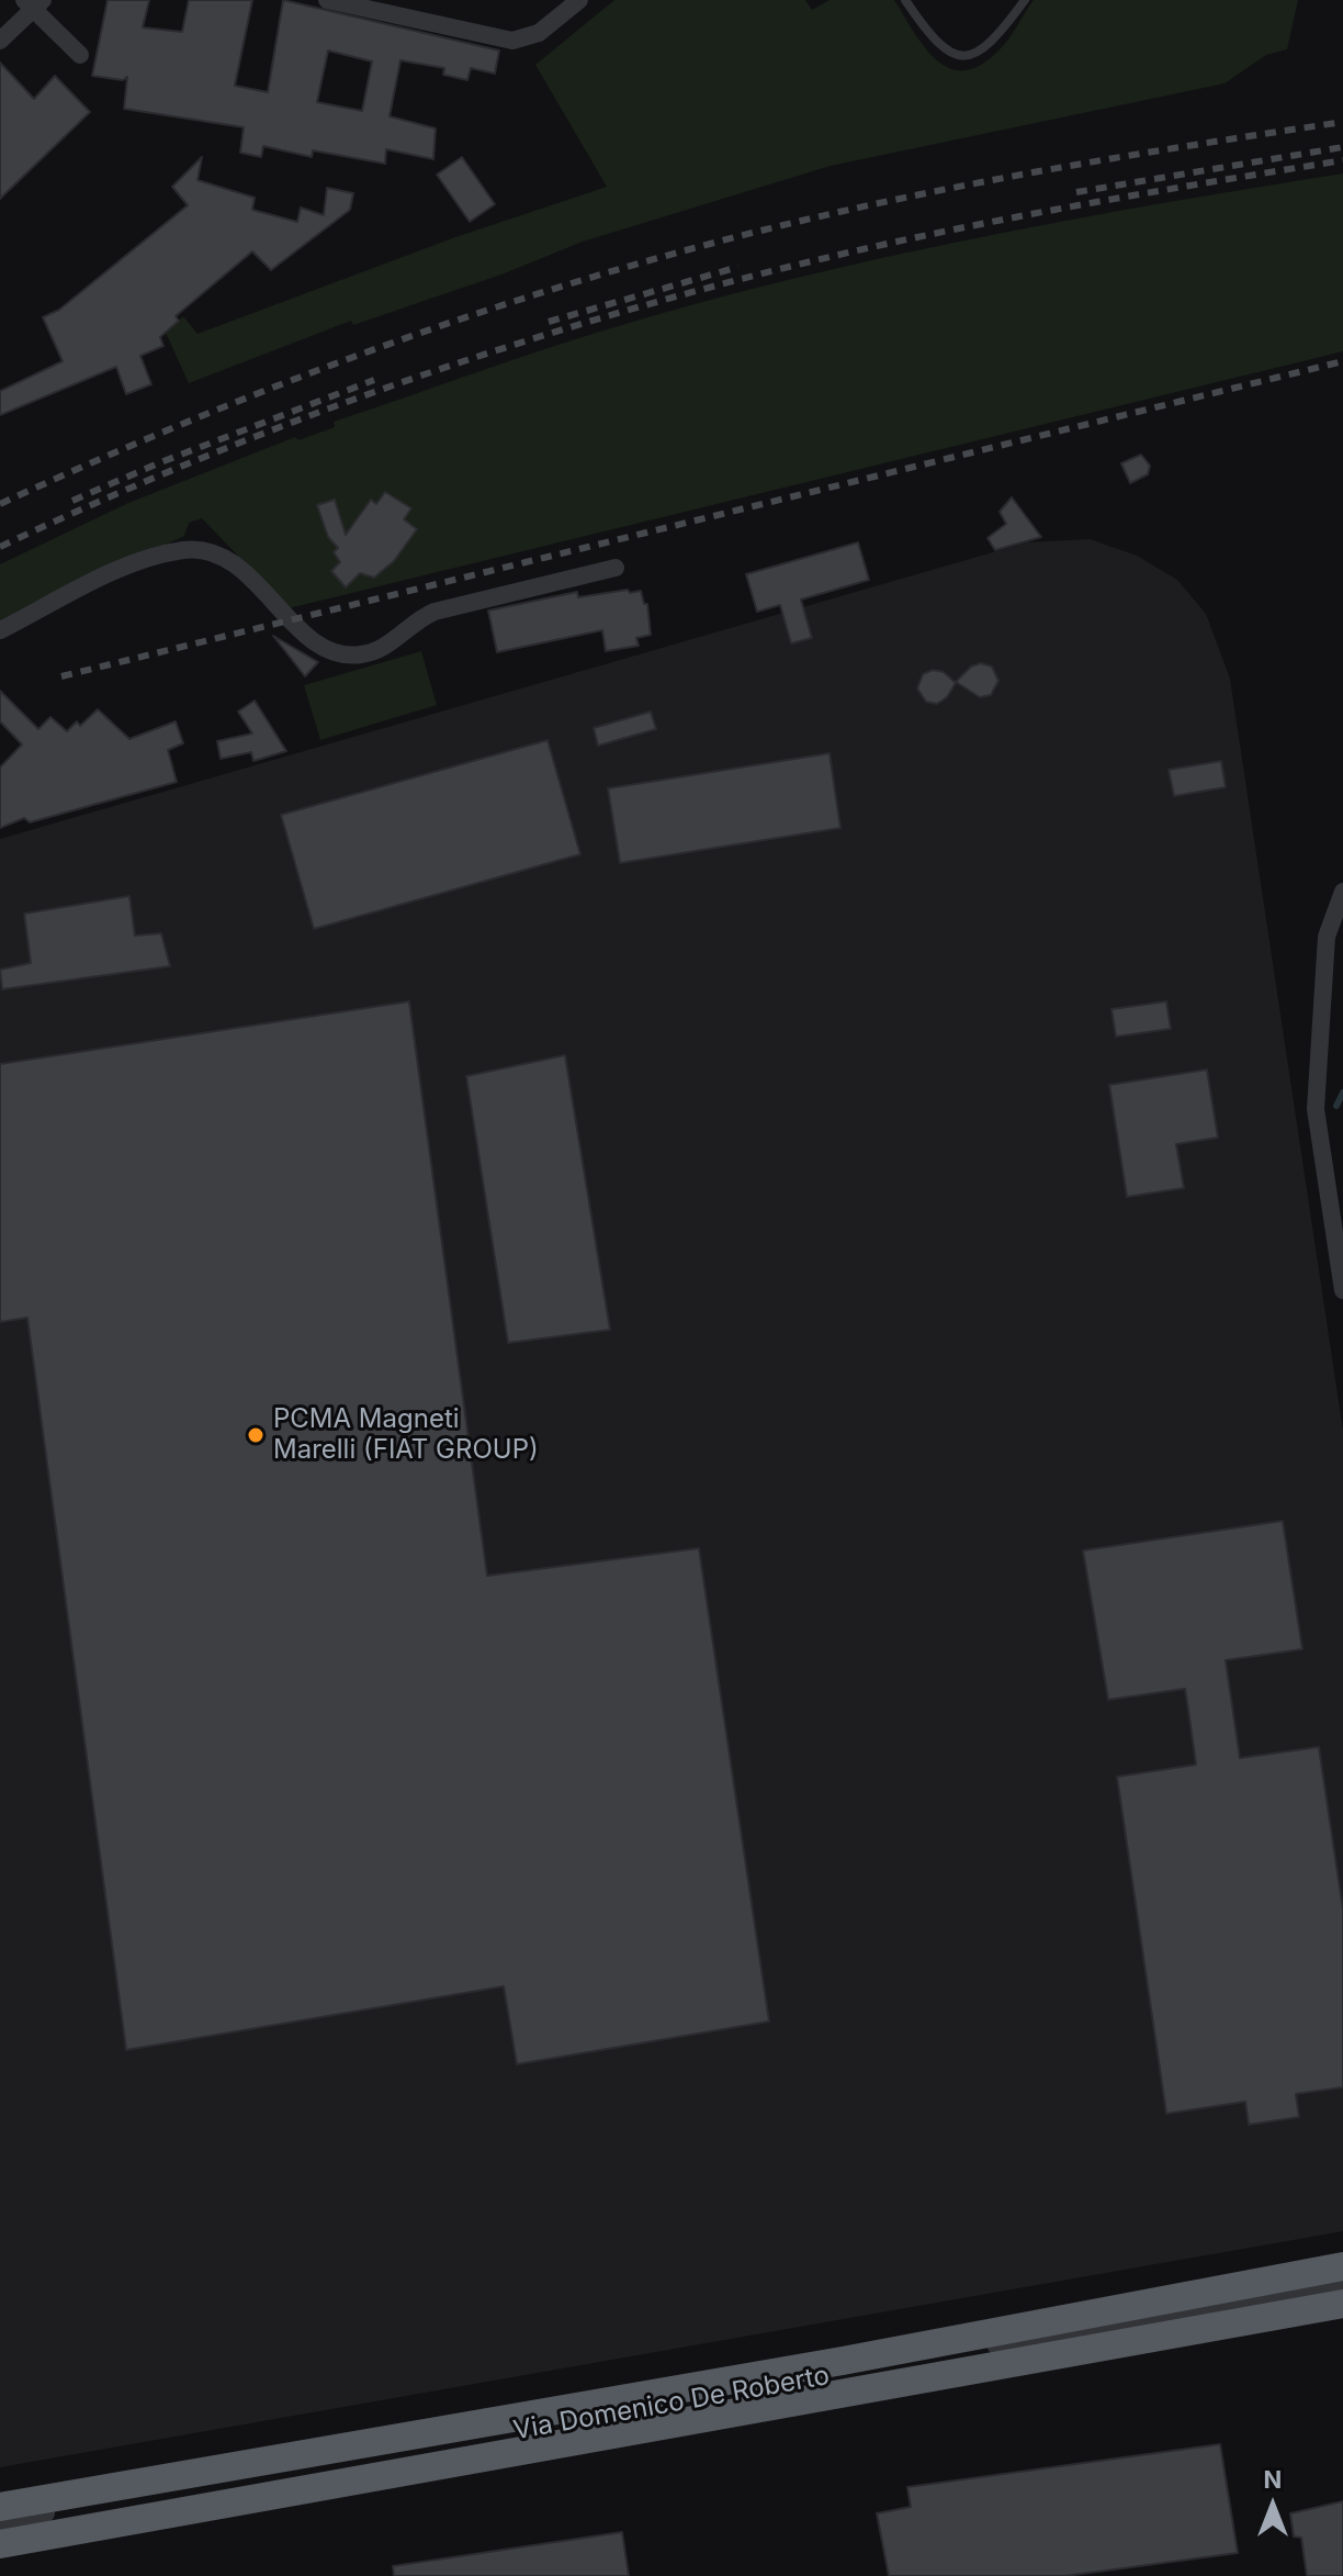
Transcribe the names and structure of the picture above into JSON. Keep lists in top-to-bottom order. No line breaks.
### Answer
{"streets":{"street":["Via Domenico De Roberto"]},"places":["PCMA Magneti Marelli (FIAT GROUP)"],"north":"top"}
